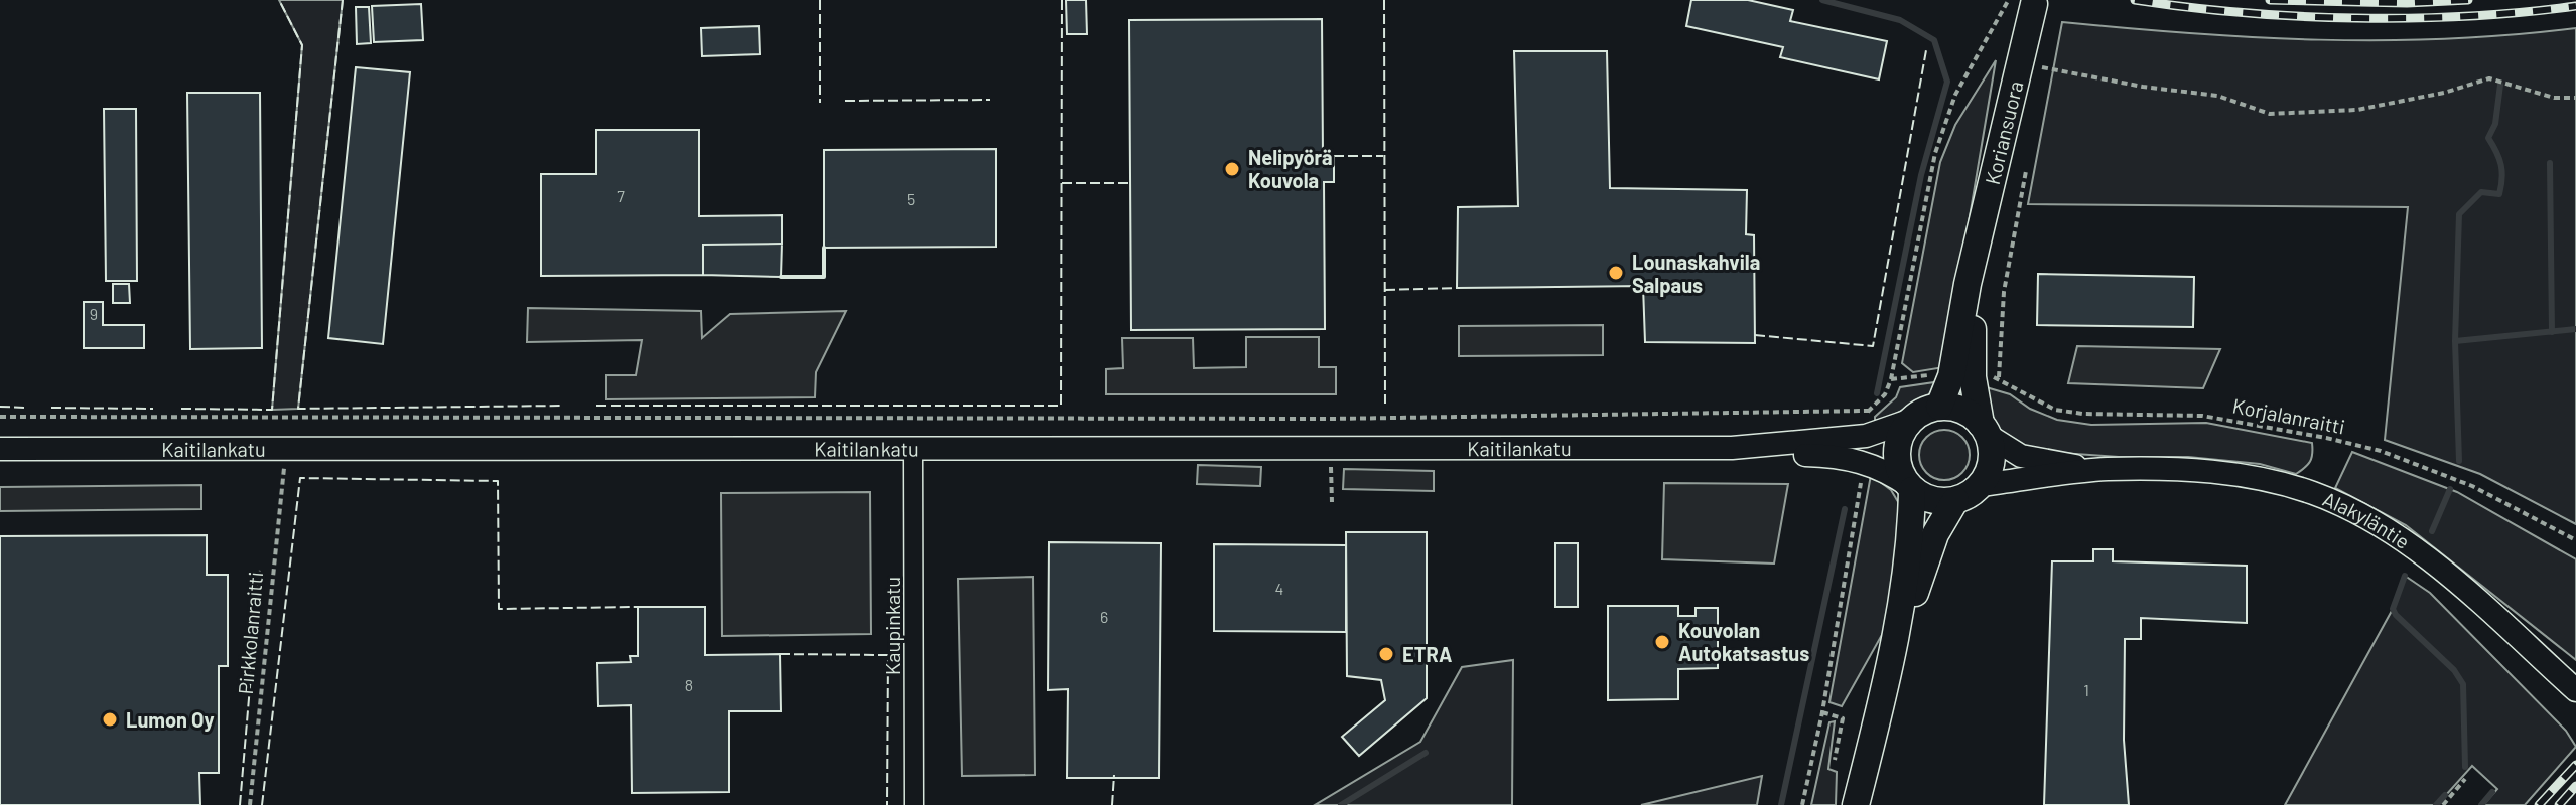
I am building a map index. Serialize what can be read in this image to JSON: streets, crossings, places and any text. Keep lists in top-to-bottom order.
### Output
{
  "streets": {
    "main road": ["Koriansuora"],
    "street": ["Kaitilankatu", "Alakyläntie", "Kaupinkatu"],
    "path": ["Korjalanraitti", "Pirkkolanraitti"]
  },
  "crossings": [
    ["Koriansuora", "Kaitilankatu"],
    ["Koriansuora", "Alakyläntie"],
    ["Kaitilankatu", "Alakyläntie"],
    ["Kaitilankatu", "Kaupinkatu"]
  ],
  "places": [
    "Nelipyörä Kouvola",
    "Lounaskahvila Salpaus",
    "Kouvolan Autokatsastus",
    "ETRA",
    "Lumon Oy"
  ],
  "house_numbers": [
    "7",
    "5",
    "9",
    "4",
    "6",
    "8",
    "1"
  ]
}
